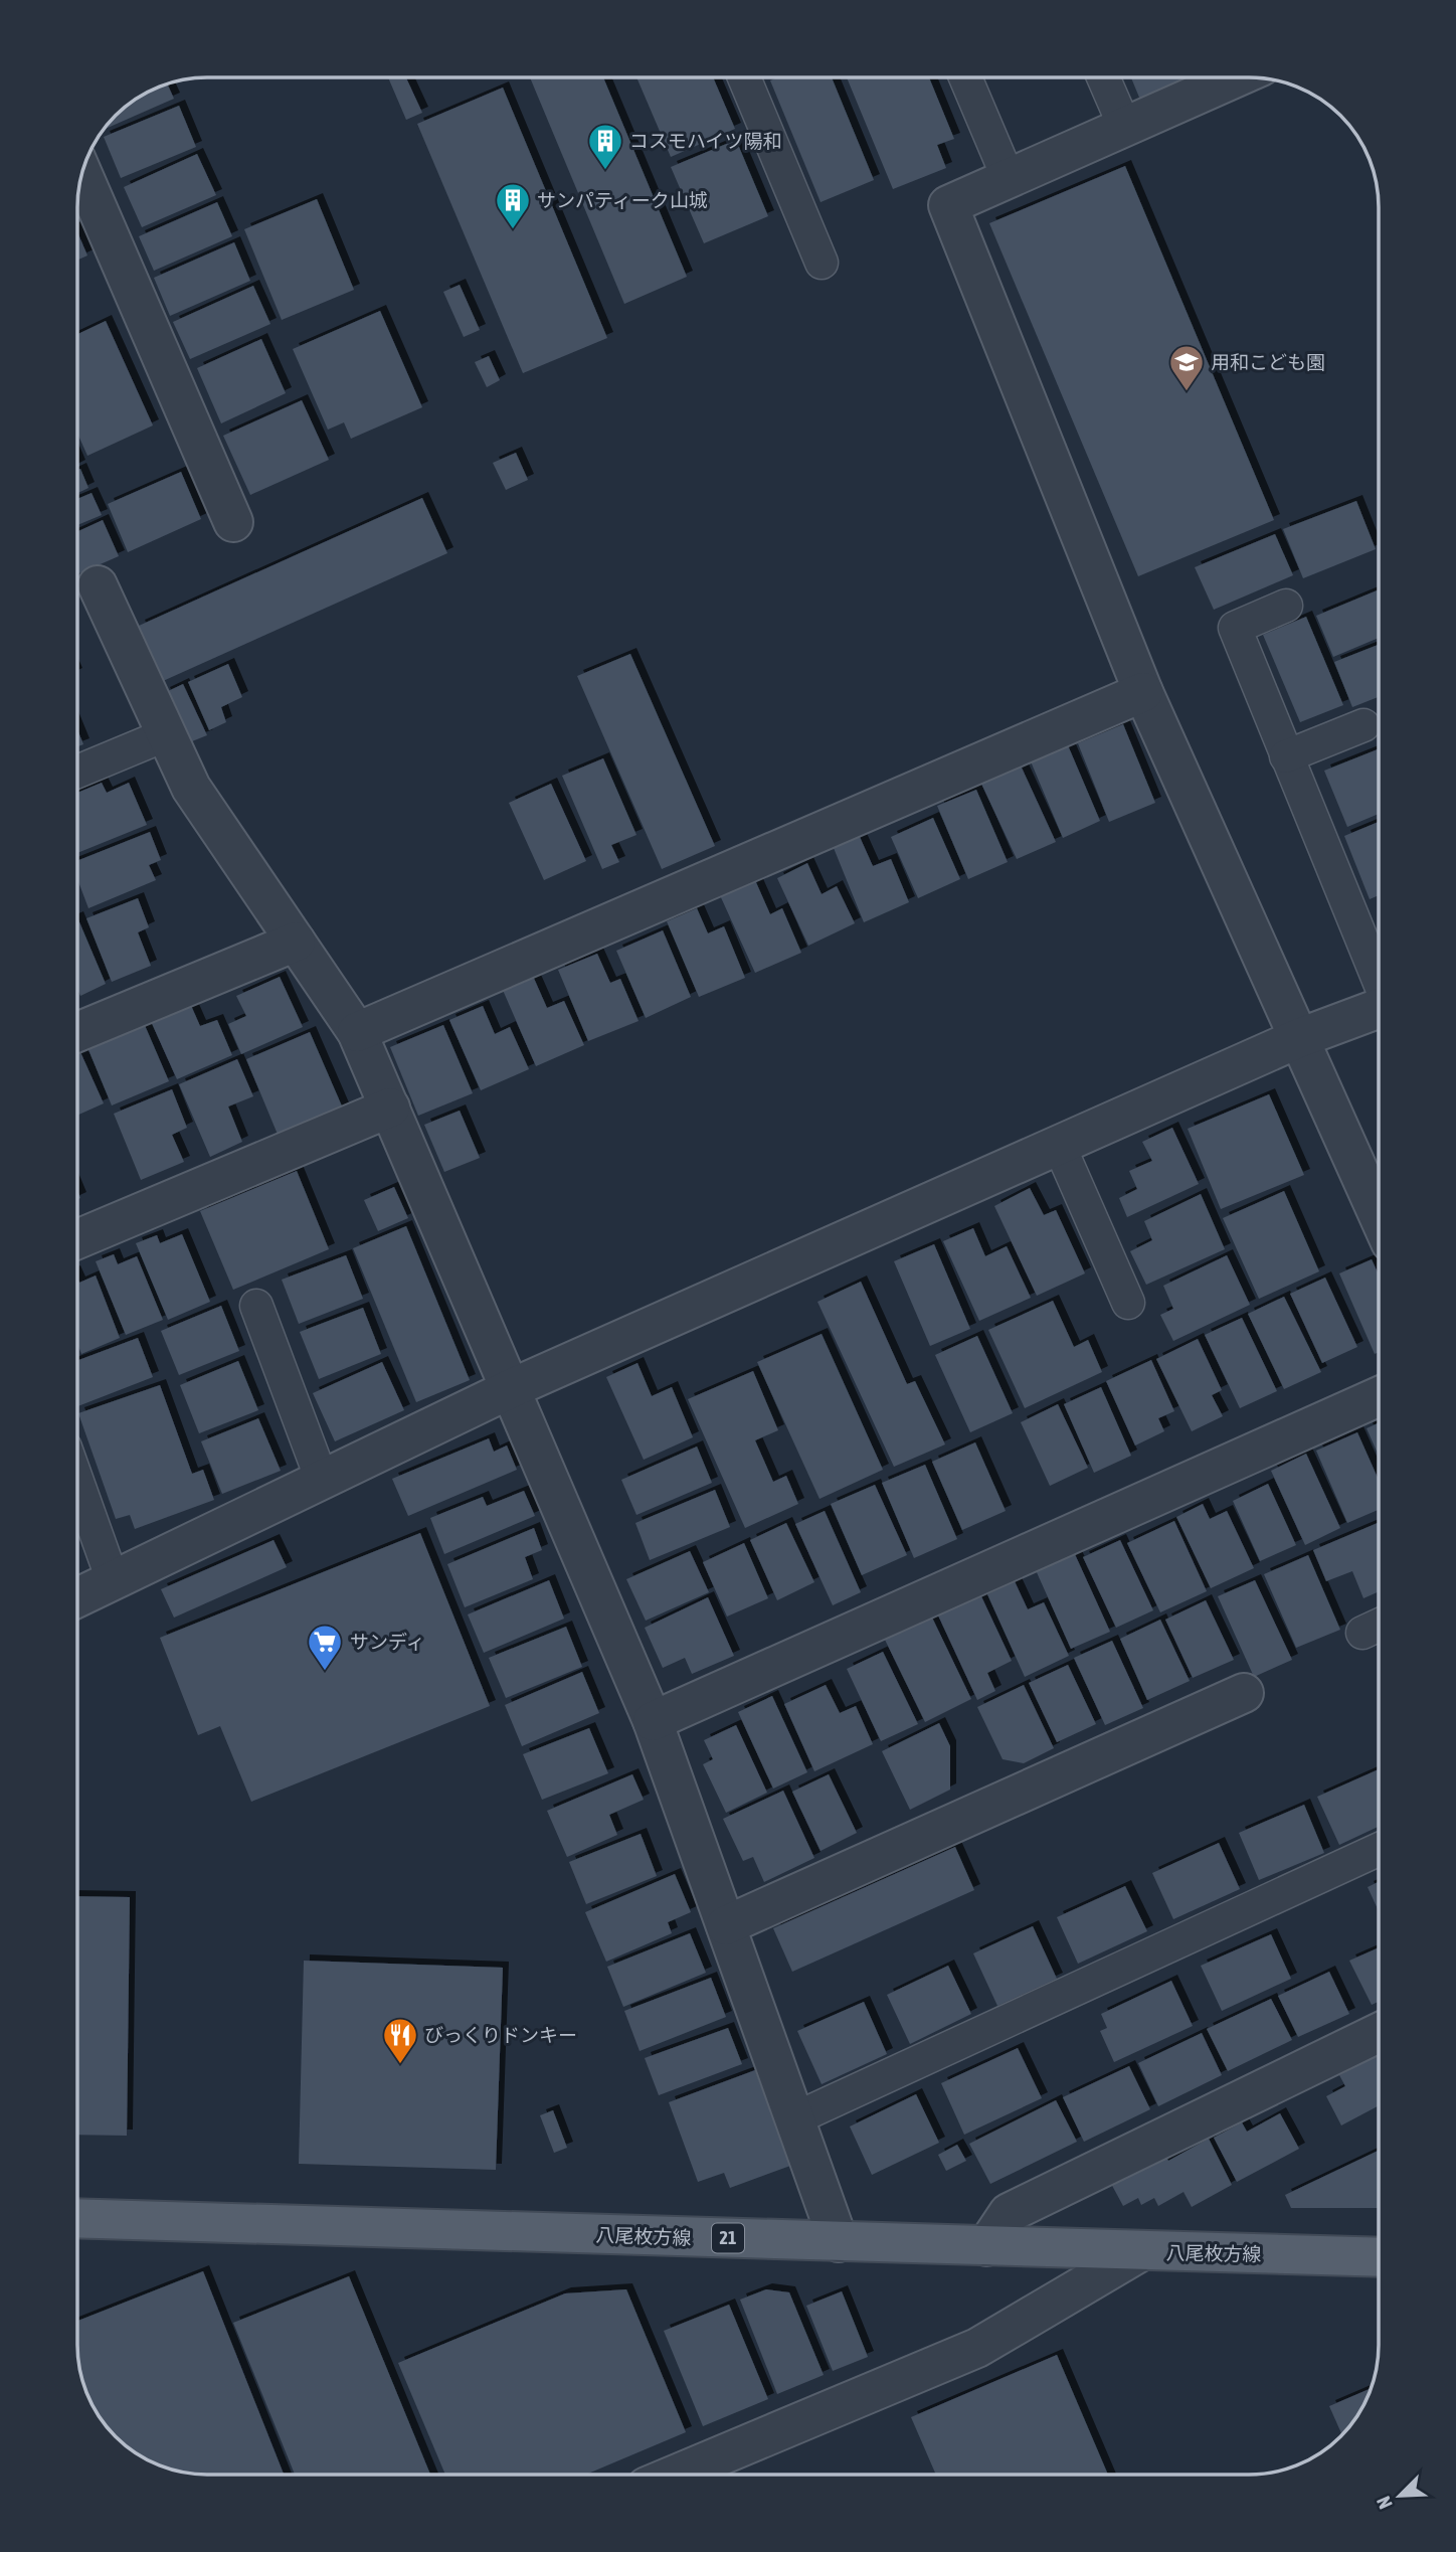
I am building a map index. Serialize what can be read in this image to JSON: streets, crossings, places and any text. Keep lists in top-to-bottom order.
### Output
{
  "streets": {
    "main road": ["八尾枚方線", "21"]
  },
  "places": {
    "building": ["コスモハイツ陽和", "サンパティーク山城"],
    "school or university": ["用和こども園"],
    "supermarket": ["サンディ"],
    "restaurant": ["びっくりドンキー"]
  },
  "north": "bottom left"
}
